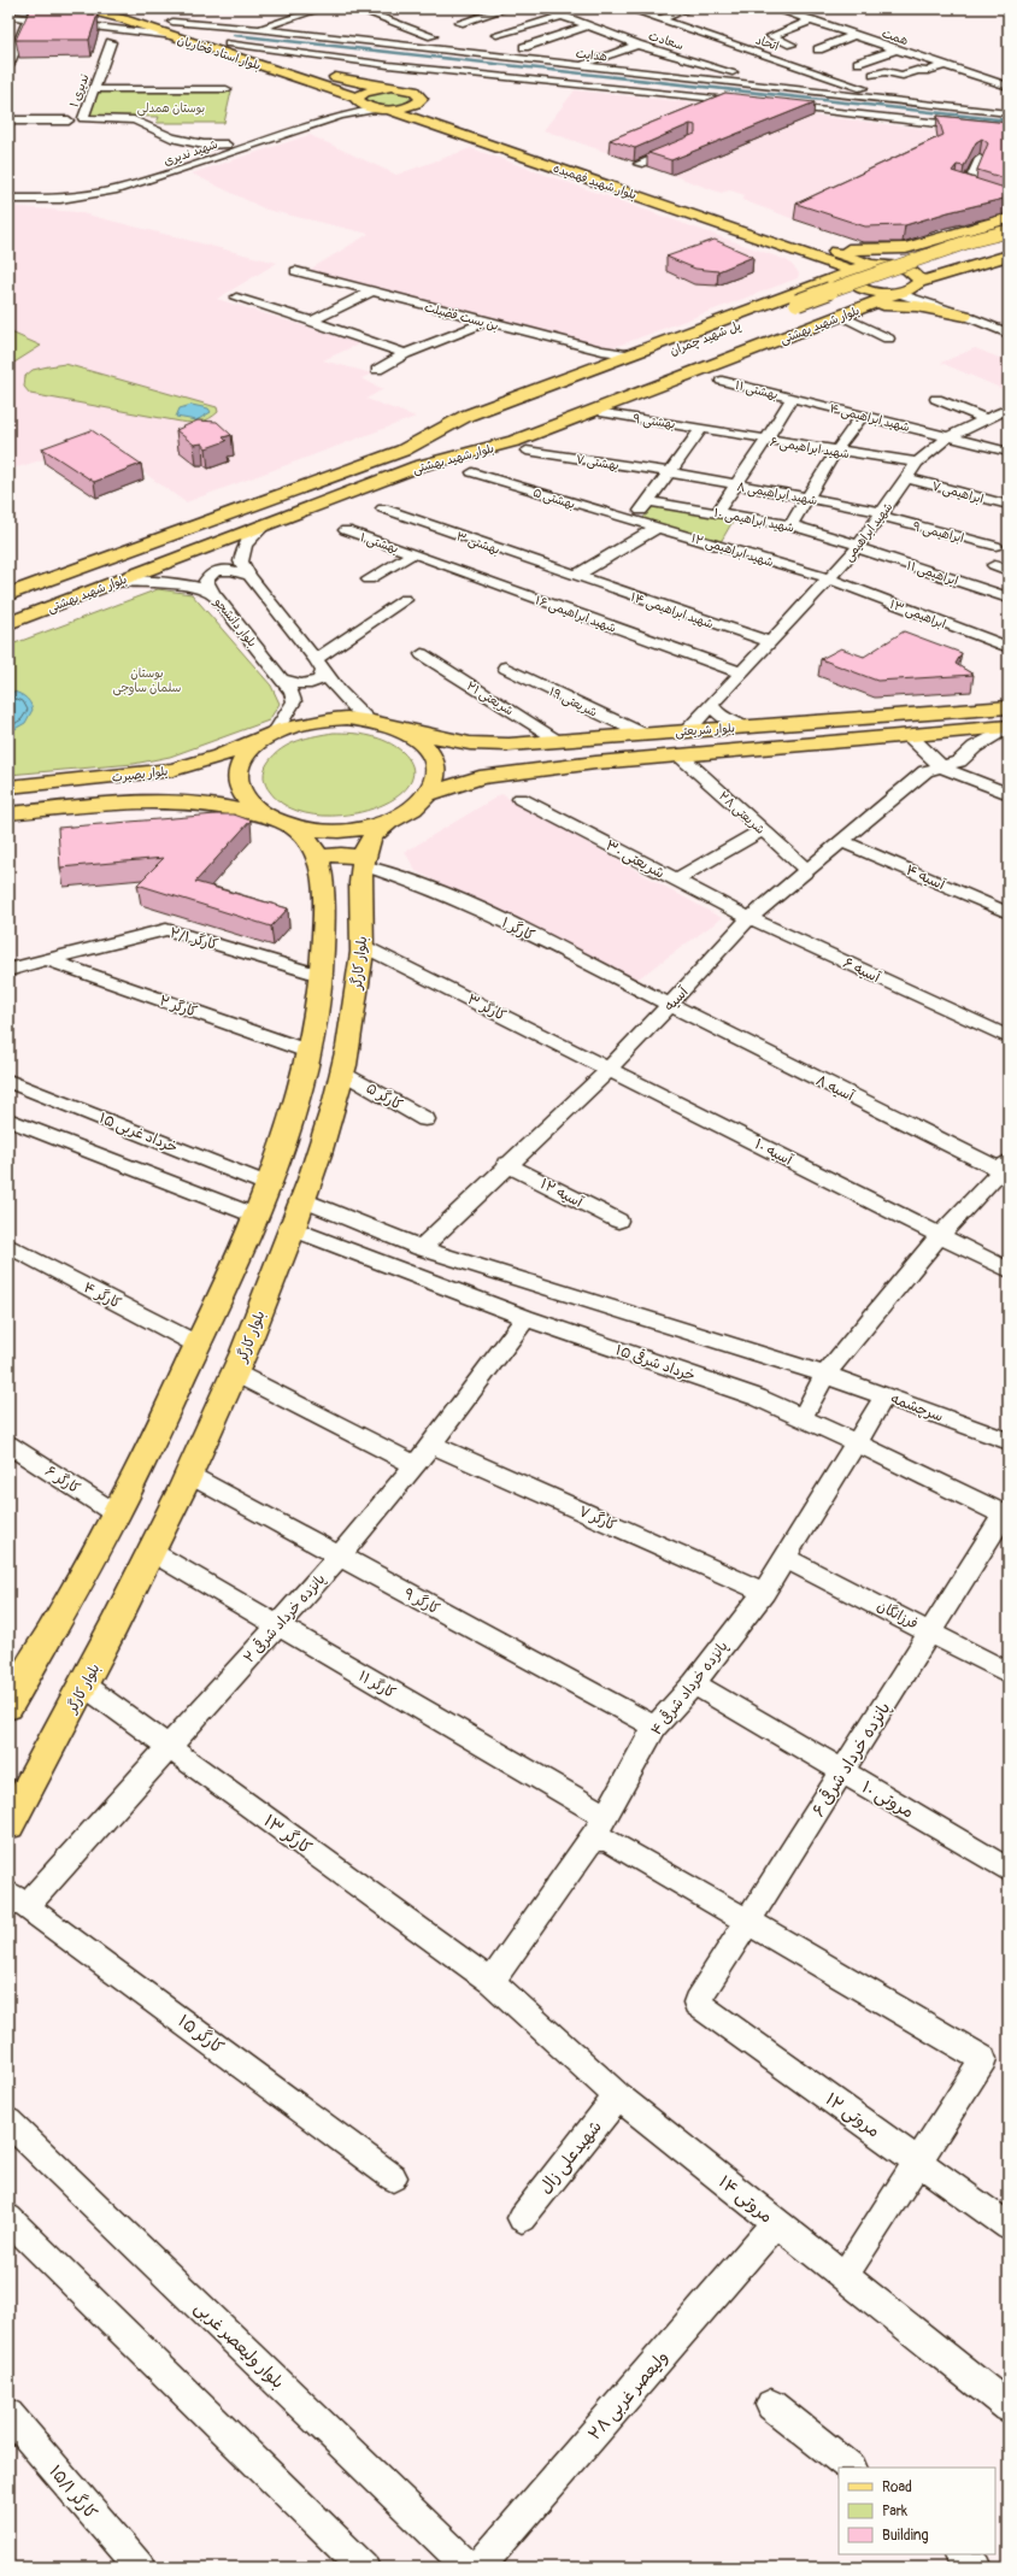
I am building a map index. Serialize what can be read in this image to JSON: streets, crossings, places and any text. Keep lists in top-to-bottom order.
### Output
{
  "streets": {
    "main road": [
      "بلوار استاد فخاریان",
      "بلوار شهید فهمیده",
      "بلوار شهید بهشتی",
      "پل شهید چمران",
      "بلوار شریعتی",
      "بلوار بصیرت",
      "بلوار کارگر"
    ],
    "street": [
      "همت",
      "سعادت",
      "اتحاد",
      "هدایت",
      "ندیری ۱",
      "شهید ندیری",
      "بن بست فضیلت",
      "بهشتی ۱۱",
      "شهید ابراهیمی ۴",
      "بهشتی ۹",
      "شهید ابراهیمی ۶",
      "بهشتی ۷",
      "ابراهیمی ۷",
      "شهید ابراهیمی ۸",
      "بهشتی ۵",
      "شهید ابراهیمی ۱۰",
      "شهید ابراهیمی",
      "ابراهیمی ۹",
      "بهشتی ۱",
      "بهشتی ۳",
      "شهید ابراهیمی ۱۲",
      "ابراهیمی ۱۱",
      "شهید ابراهیمی ۱۴",
      "شهید ابراهیمی ۱۶",
      "ابراهیمی ۱۳",
      "بلوار دانشجو",
      "شریعتی ۲۱",
      "شریعتی ۱۹",
      "شریعتی ۲۸",
      "شریعتی ۳۰",
      "آسیه ۴",
      "کارگر ۱",
      "کارگر ۲/۱",
      "آسیه ۶",
      "آسیه",
      "کارگر ۲",
      "کارگر ۳",
      "آسیه ۸",
      "کارگر ۵",
      "۱۵ خرداد غربی",
      "آسیه ۱۰",
      "آسیه ۱۲",
      "کارگر ۴",
      "۱۵ خرداد شرقی",
      "سرچشمه",
      "کارگر ۶",
      "کارگر ۷",
      "کارگر ۹",
      "فرزانگان",
      "پانزده خرداد شرقی ۲",
      "کارگر ۱۱",
      "پانزده خرداد شرقی ۴",
      "پانزده خرداد شرقی ۶",
      "مروتی ۱۰",
      "کارگر ۱۳",
      "کارگر ۱۵",
      "مروتی ۱۲",
      "شهیدعلی زال",
      "مروتی ۱۴",
      "بلوار ولیعصر غربی",
      "ولیعصر غربی ۲۸",
      "کارگر ۱۵/۱"
    ]
  },
  "crossings": [
    ["سعادت", "هدایت"],
    ["اتحاد", "هدایت"],
    ["بلوار استاد فخاریان", "هدایت"],
    ["بلوار استاد فخاریان", "شهید ندیری"],
    ["بلوار استاد فخاریان", "بلوار شهید فهمیده"],
    ["ندیری ۱", "شهید ندیری"],
    ["شهید ندیری", "بلوار شهید فهمیده"],
    ["بلوار شهید فهمیده", "بلوار شهید بهشتی"],
    ["بن بست فضیلت", "بلوار شهید بهشتی"],
    ["بلوار شهید بهشتی", "پل شهید چمران"],
    ["بلوار شهید بهشتی", "بلوار دانشجو"],
    ["بهشتی ۱۱", "شهید ابراهیمی ۴"],
    ["شهید ابراهیمی ۴", "شهید ابراهیمی"],
    ["بهشتی ۹", "شهید ابراهیمی ۶"],
    ["شهید ابراهیمی ۶", "شهید ابراهیمی"],
    ["بهشتی ۷", "شهید ابراهیمی ۸"],
    ["ابراهیمی ۷", "شهید ابراهیمی"],
    ["شهید ابراهیمی ۸", "شهید ابراهیمی"],
    ["شهید ابراهیمی ۸", "ابراهیمی ۹"],
    ["بهشتی ۵", "شهید ابراهیمی ۱۲"],
    ["شهید ابراهیمی ۱۰", "شهید ابراهیمی"],
    ["شهید ابراهیمی ۱۰", "ابراهیمی ۱۱"],
    ["شهید ابراهیمی", "ابراهیمی ۹"],
    ["شهید ابراهیمی", "شهید ابراهیمی ۱۲"],
    ["شهید ابراهیمی", "ابراهیمی ۱۱"],
    ["شهید ابراهیمی", "شهید ابراهیمی ۱۴"],
    ["شهید ابراهیمی", "شهید ابراهیمی ۱۶"],
    ["شهید ابراهیمی", "ابراهیمی ۱۳"],
    ["شهید ابراهیمی", "بلوار شریعتی"],
    ["بهشتی ۱", "شهید ابراهیمی ۱۶"],
    ["بهشتی ۳", "شهید ابراهیمی ۱۴"],
    ["شهید ابراهیمی ۱۲", "ابراهیمی ۱۳"],
    ["بلوار دانشجو", "بلوار شریعتی"],
    ["بلوار دانشجو", "بلوار بصیرت"],
    ["بلوار دانشجو", "بلوار کارگر"],
    ["شریعتی ۲۱", "بلوار شریعتی"],
    ["شریعتی ۱۹", "بلوار شریعتی"],
    ["بلوار شریعتی", "بلوار بصیرت"],
    ["بلوار شریعتی", "شریعتی ۲۸"],
    ["بلوار شریعتی", "بلوار کارگر"],
    ["بلوار شریعتی", "آسیه"],
    ["بلوار بصیرت", "بلوار کارگر"],
    ["شریعتی ۲۸", "آسیه"],
    ["شریعتی ۳۰", "آسیه ۶"],
    ["شریعتی ۳۰", "آسیه"],
    ["آسیه ۴", "آسیه"],
    ["کارگر ۱", "بلوار کارگر"],
    ["کارگر ۱", "آسیه"],
    ["کارگر ۱", "آسیه ۸"],
    ["کارگر ۲/۱", "کارگر ۲"],
    ["بلوار کارگر", "کارگر ۳"],
    ["بلوار کارگر", "کارگر ۵"],
    ["بلوار کارگر", "۱۵ خرداد شرقی"],
    ["بلوار کارگر", "کارگر ۹"],
    ["بلوار کارگر", "کارگر ۱۱"],
    ["بلوار کارگر", "کارگر ۱۳"],
    ["آسیه ۶", "آسیه"],
    ["آسیه", "کارگر ۳"],
    ["آسیه", "آسیه ۸"],
    ["آسیه", "آسیه ۱۰"],
    ["آسیه", "آسیه ۱۲"],
    ["کارگر ۳", "آسیه ۱۰"],
    ["۱۵ خرداد شرقی", "پانزده خرداد شرقی ۲"],
    ["۱۵ خرداد شرقی", "پانزده خرداد شرقی ۴"],
    ["۱۵ خرداد شرقی", "پانزده خرداد شرقی ۶"],
    ["سرچشمه", "پانزده خرداد شرقی ۴"],
    ["کارگر ۷", "پانزده خرداد شرقی ۲"],
    ["کارگر ۷", "پانزده خرداد شرقی ۴"],
    ["کارگر ۹", "پانزده خرداد شرقی ۲"],
    ["کارگر ۹", "پانزده خرداد شرقی ۴"],
    ["فرزانگان", "پانزده خرداد شرقی ۴"],
    ["فرزانگان", "پانزده خرداد شرقی ۶"],
    ["پانزده خرداد شرقی ۲", "کارگر ۱۱"],
    ["پانزده خرداد شرقی ۲", "کارگر ۱۳"],
    ["پانزده خرداد شرقی ۲", "کارگر ۱۵"],
    ["کارگر ۱۱", "پانزده خرداد شرقی ۴"],
    ["کارگر ۱۱", "پانزده خرداد شرقی ۶"],
    ["کارگر ۱۱", "مروتی ۱۲"],
    ["پانزده خرداد شرقی ۴", "مروتی ۱۰"],
    ["پانزده خرداد شرقی ۴", "کارگر ۱۳"],
    ["پانزده خرداد شرقی ۴", "مروتی ۱۴"],
    ["پانزده خرداد شرقی ۶", "مروتی ۱۰"],
    ["پانزده خرداد شرقی ۶", "مروتی ۱۲"],
    ["کارگر ۱۳", "مروتی ۱۴"],
    ["شهیدعلی زال", "مروتی ۱۴"],
    ["مروتی ۱۴", "ولیعصر غربی ۲۸"]
  ],
  "parks": ["بوستان همدلی", "بوستان سلمان ساوجی"],
  "legend": ["Road", "Park", "Building"]
}
